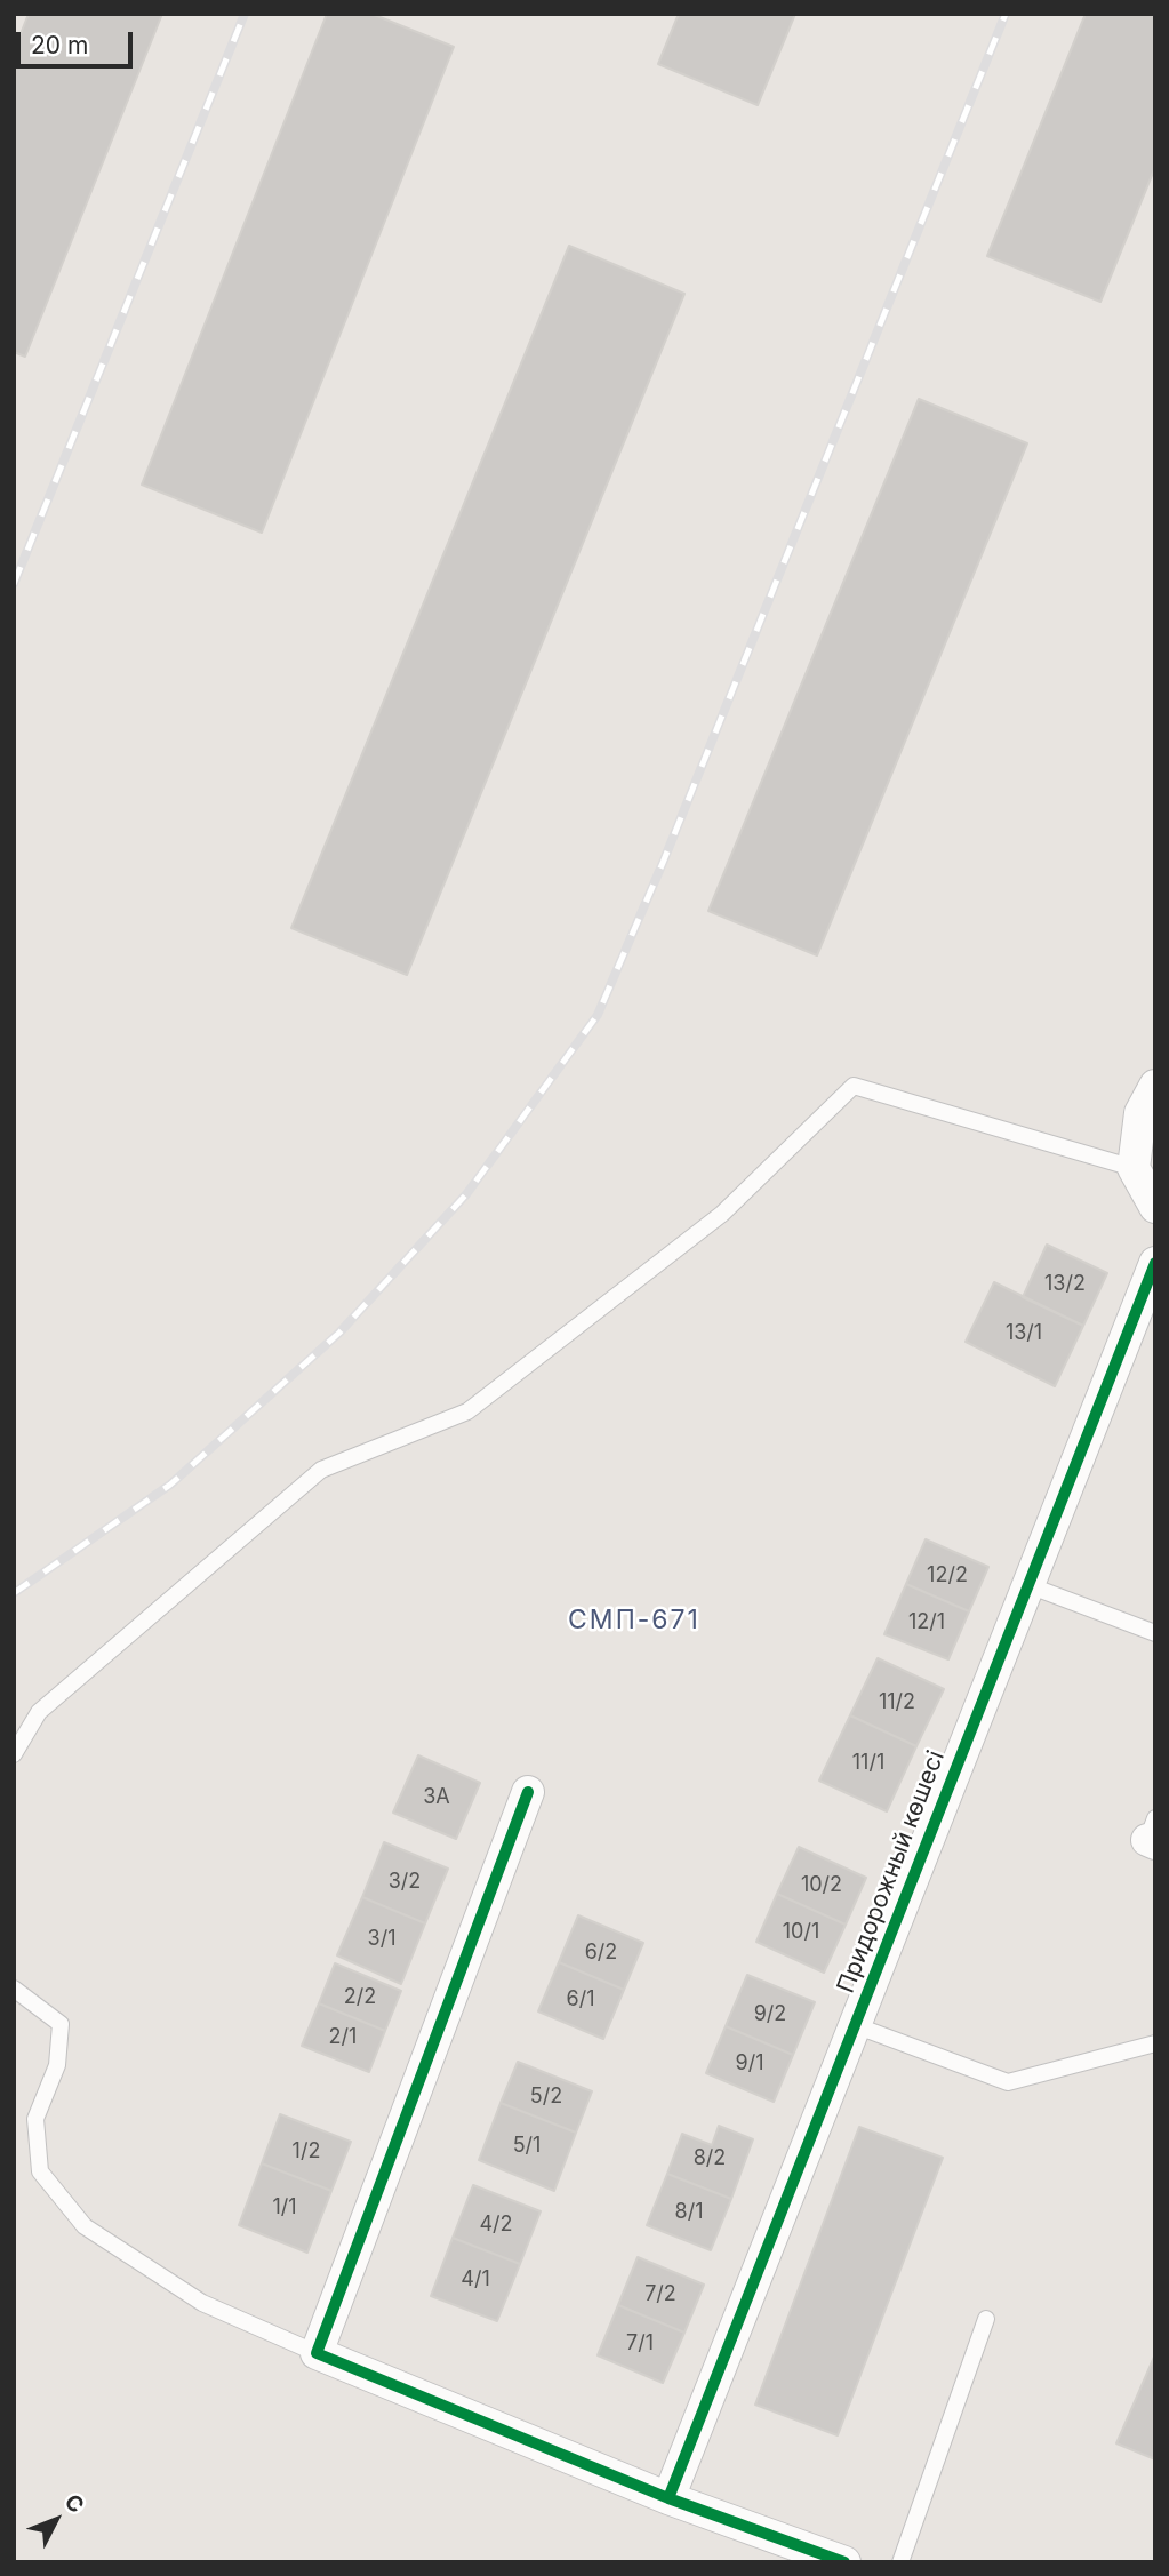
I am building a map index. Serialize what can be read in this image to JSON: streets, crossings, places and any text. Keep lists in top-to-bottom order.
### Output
{
  "streets": {
    "street": ["Придорожный көшесі"]
  },
  "districts": ["СМП-671"],
  "house_numbers": [
    "13/2",
    "13/1",
    "12/2",
    "12/1",
    "11/2",
    "11/1",
    "3А",
    "3/2",
    "10/2",
    "10/1",
    "3/1",
    "6/2",
    "2/2",
    "6/1",
    "9/2",
    "2/1",
    "9/1",
    "5/2",
    "5/1",
    "1/2",
    "8/2",
    "1/1",
    "8/1",
    "4/2",
    "4/1",
    "7/2",
    "7/1"
  ],
  "scale_bar": "20 m",
  "north": "top right"
}
